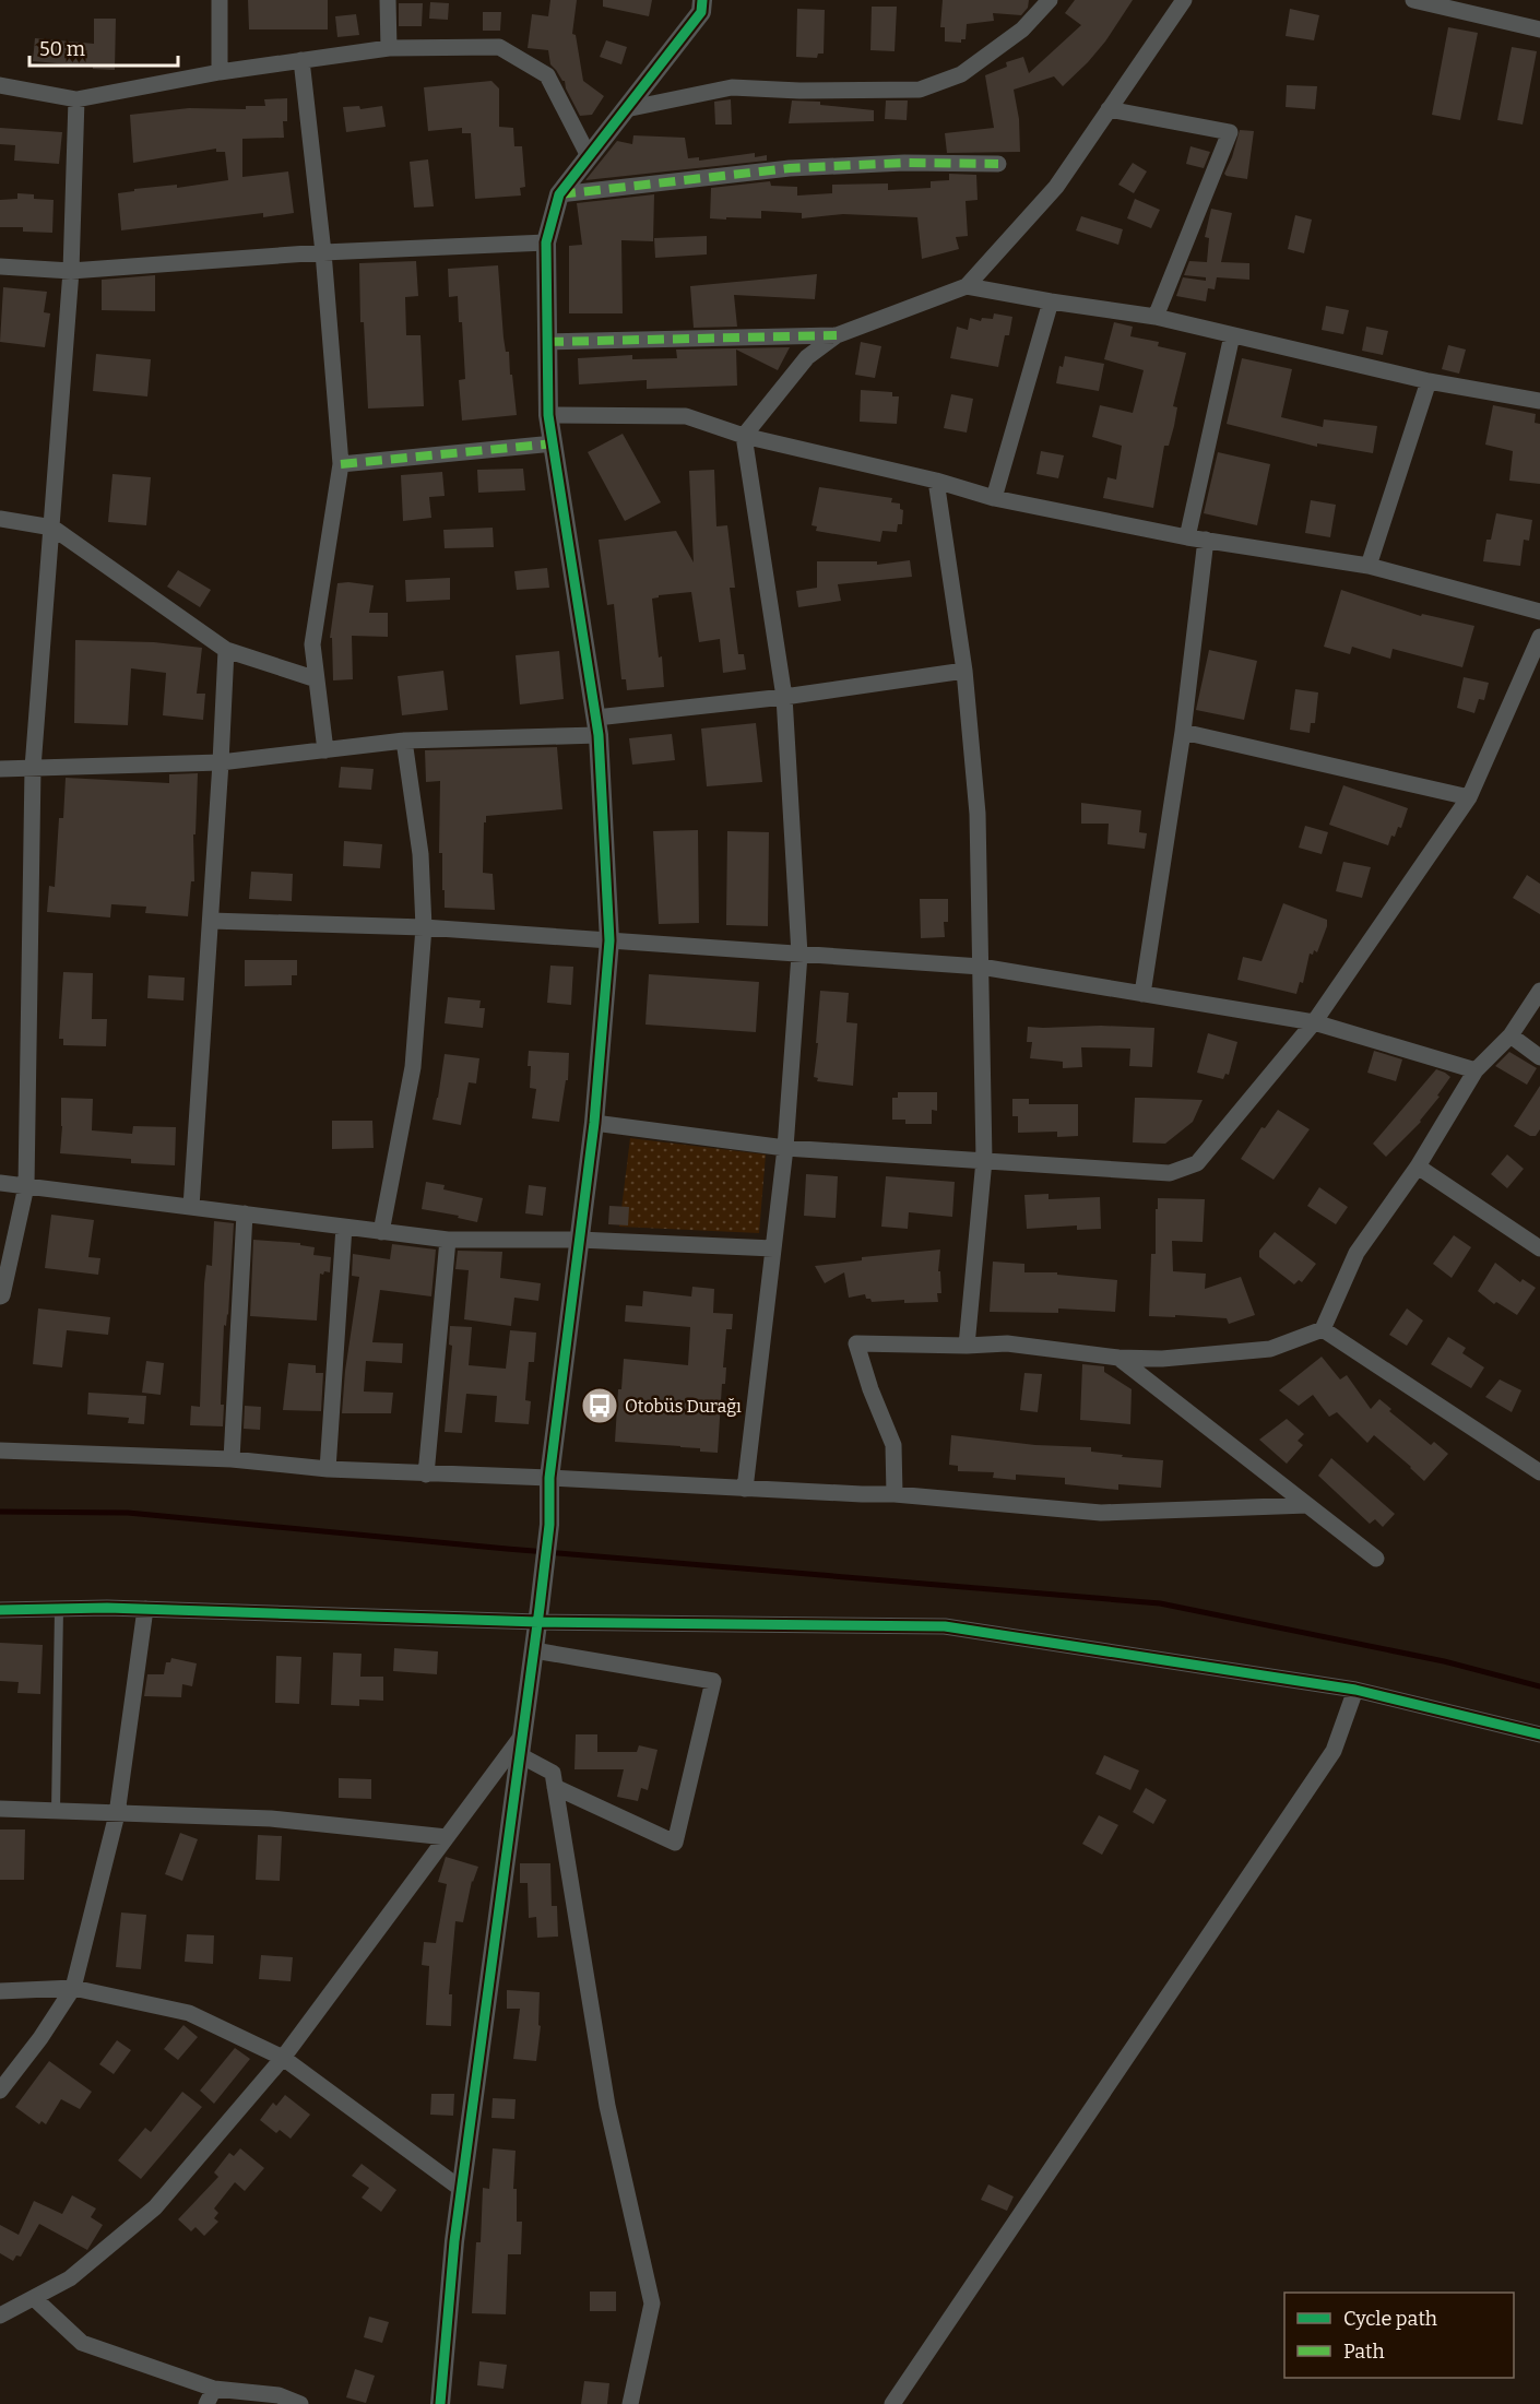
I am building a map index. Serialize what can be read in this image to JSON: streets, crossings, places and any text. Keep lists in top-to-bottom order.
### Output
{
  "places": {
    "bus stop": ["Otobüs Durağı"]
  },
  "legend": ["Cycle path", "Path"],
  "scale_bar": "50 m"
}
